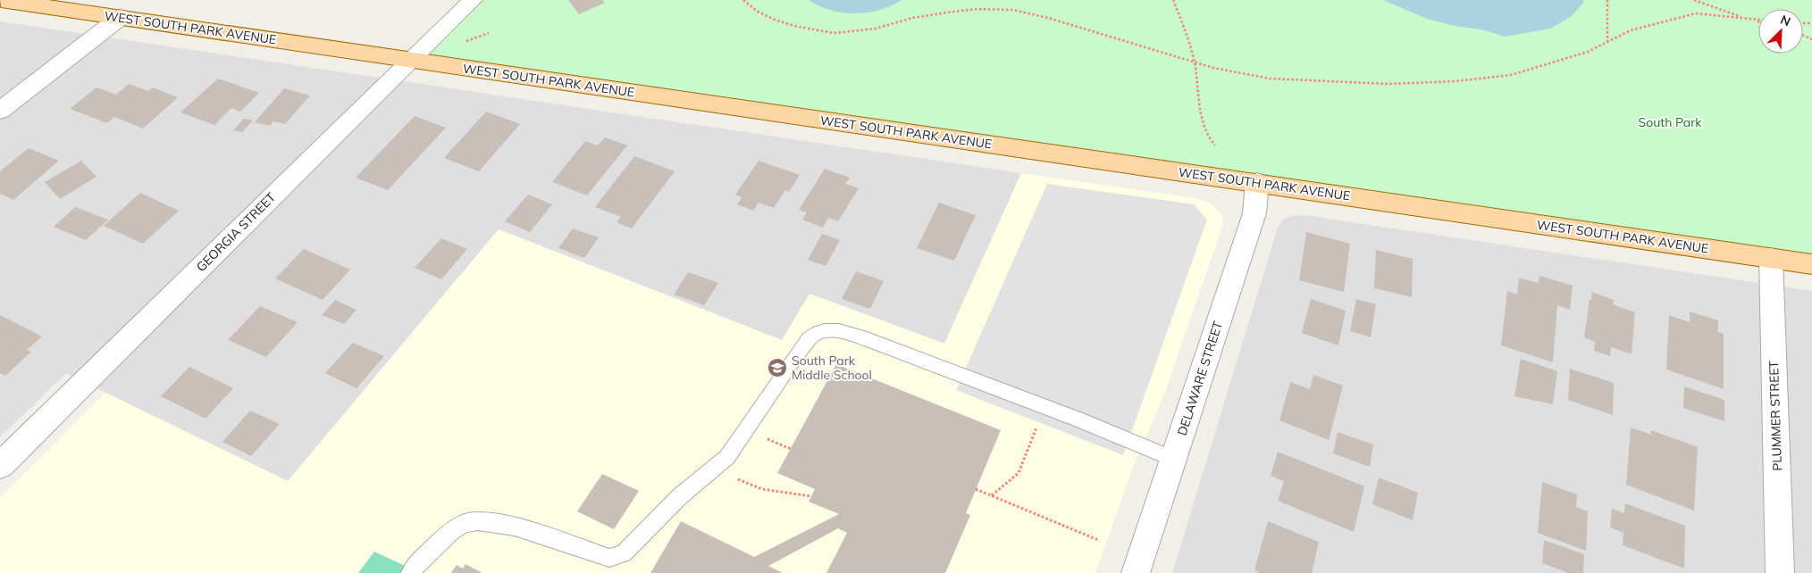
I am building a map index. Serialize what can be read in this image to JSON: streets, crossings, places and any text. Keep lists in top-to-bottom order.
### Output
{
  "streets": {
    "main road": ["WEST SOUTH PARK AVENUE"],
    "street": ["GEORGIA STREET", "DELAWARE STREET", "PLUMMER STREET"]
  },
  "crossings": [
    ["WEST SOUTH PARK AVENUE", "GEORGIA STREET"],
    ["WEST SOUTH PARK AVENUE", "DELAWARE STREET"],
    ["WEST SOUTH PARK AVENUE", "PLUMMER STREET"]
  ],
  "parks": ["South Park"],
  "places": {
    "school or university": ["South Park Middle School"]
  },
  "north": "top right"
}
